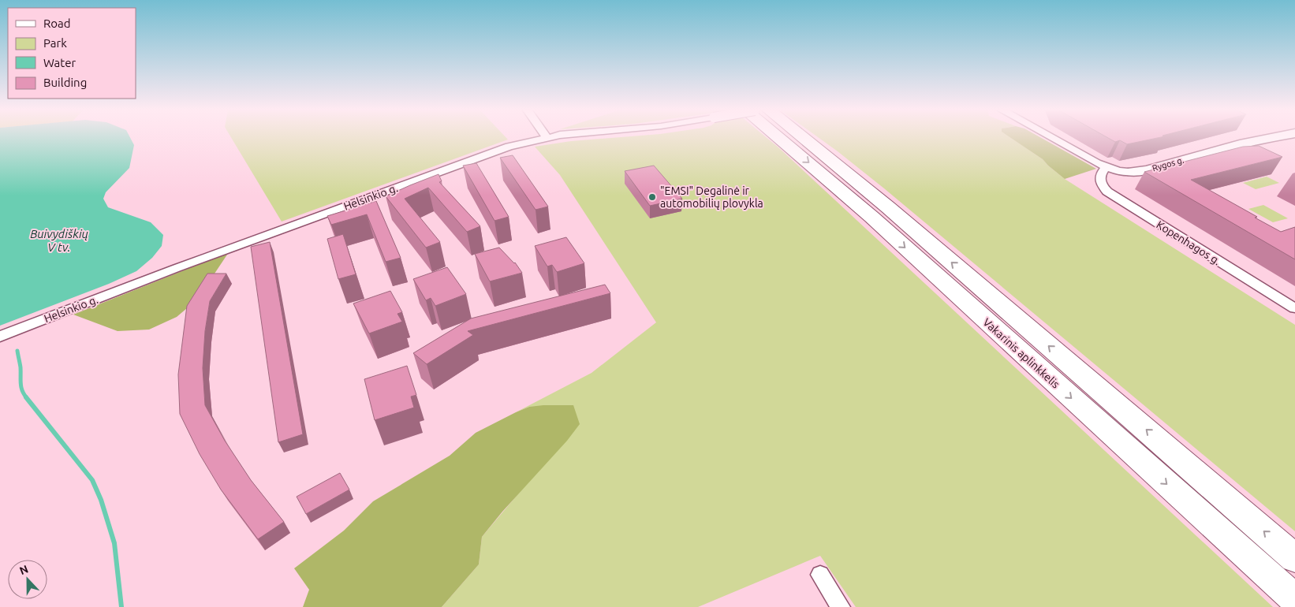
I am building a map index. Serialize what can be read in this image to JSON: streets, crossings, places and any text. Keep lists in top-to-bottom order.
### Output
{
  "streets": {
    "highway": ["Vakarinis aplinkkelis"],
    "street": ["Rygos g.", "Helsinkio g.", "Kopenhagos g."]
  },
  "water": ["Buivydiškių V tv."],
  "places": ["\"EMSI\" Degalinė ir automobilių plovykla"],
  "legend": [
    "Road",
    "Park",
    "Water",
    "Building"
  ],
  "north": "top"
}
